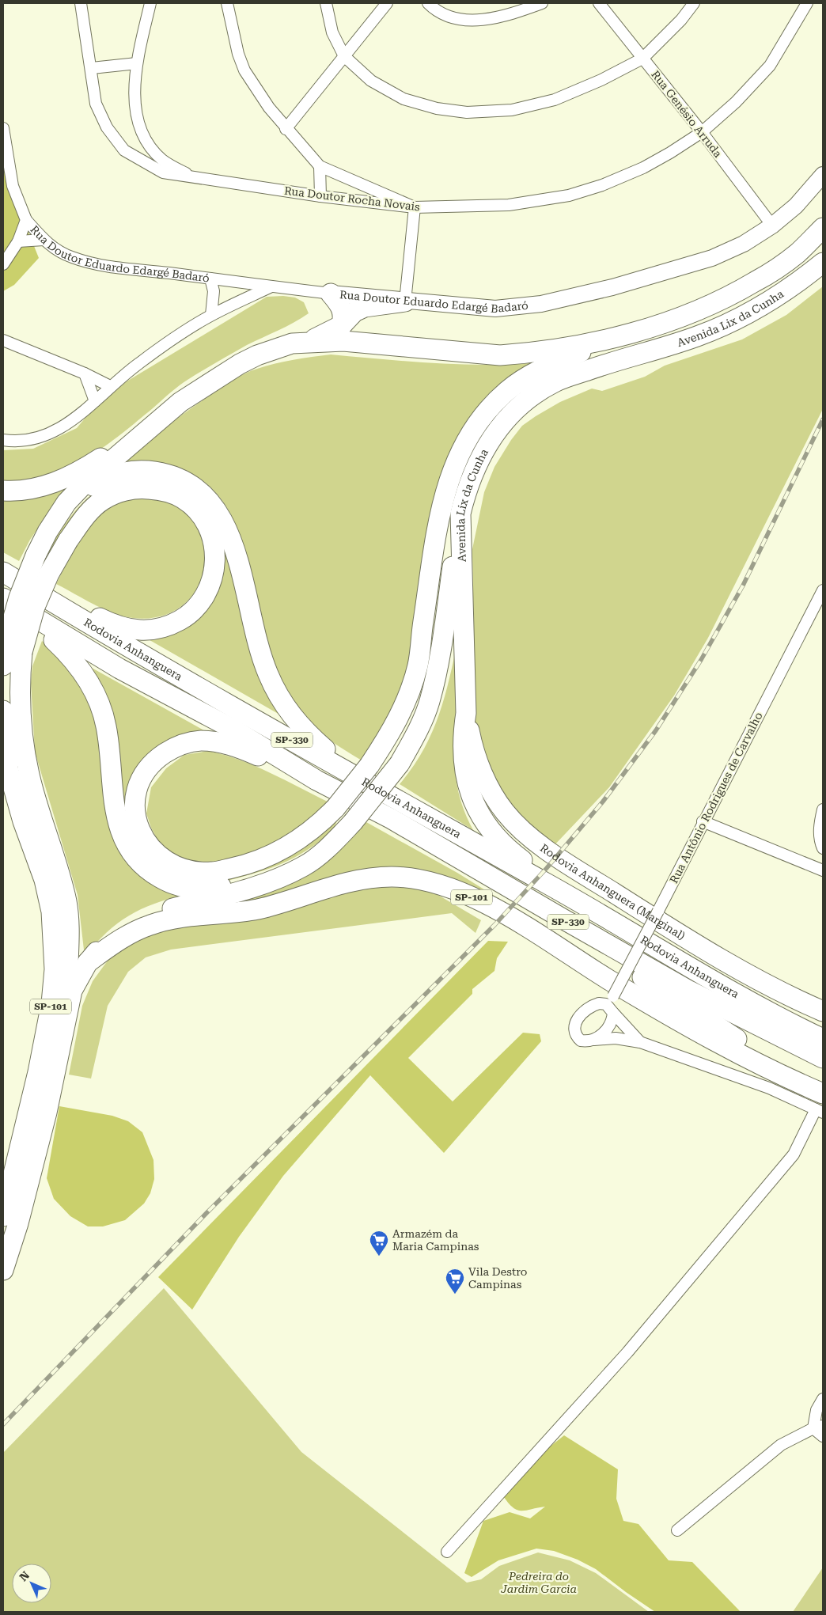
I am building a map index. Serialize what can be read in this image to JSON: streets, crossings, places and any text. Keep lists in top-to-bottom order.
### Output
{
  "streets": {
    "highway": [
      "Avenida Lix da Cunha",
      "Rodovia Anhanguera",
      "SP-330",
      "Rodovia Anhanguera (Marginal)",
      "SP-101"
    ],
    "street": [
      "Rua Genésio Arruda",
      "Rua Doutor Rocha Novais",
      "Rua Doutor Eduardo Edargé Badaró",
      "Rua Antônio Rodrigues de Carvalho"
    ]
  },
  "crossings": [
    ["Rua Genésio Arruda", "Rua Doutor Rocha Novais"],
    ["Rua Genésio Arruda", "Rua Doutor Eduardo Edargé Badaró"],
    ["Avenida Lix da Cunha", "Rodovia Anhanguera"],
    ["Avenida Lix da Cunha", "Rodovia Anhanguera (Marginal)"]
  ],
  "parks": ["Pedreira do Jardim Garcia"],
  "places": {
    "supermarket": ["Armazém da Maria Campinas", "Vila Destro Campinas"]
  },
  "north": "top left"
}
